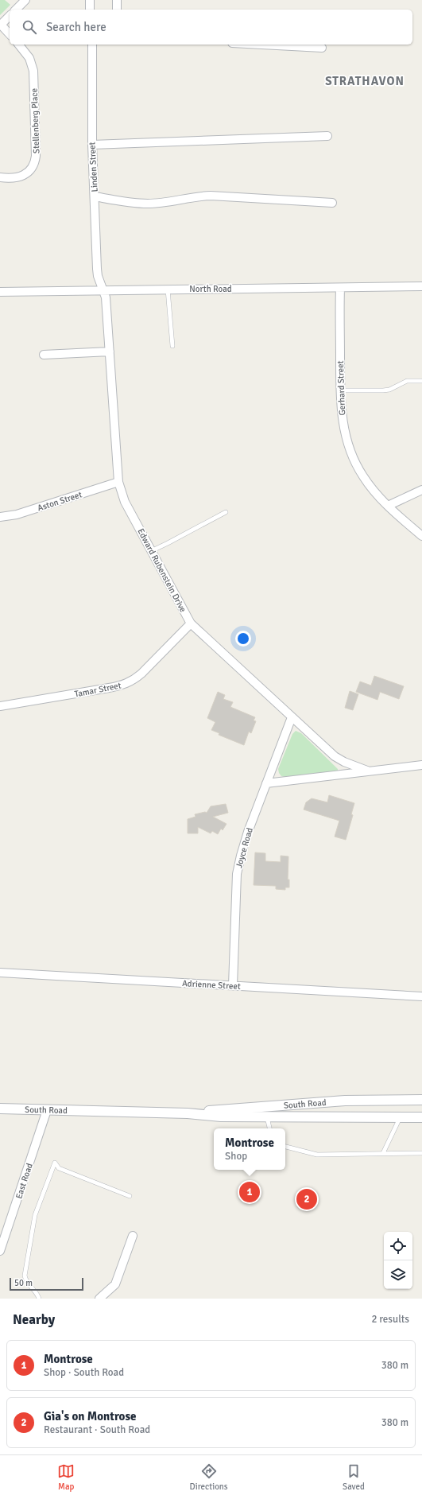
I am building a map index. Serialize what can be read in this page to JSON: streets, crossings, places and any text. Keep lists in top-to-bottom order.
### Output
{
  "streets": {
    "street": [
      "Stellenberg Place",
      "Linden Street",
      "North Road",
      "Gerhard Street",
      "Aston Street",
      "Edward Rubenstein Drive",
      "Tamar Street",
      "Joyce Road",
      "Adrienne Street",
      "South Road",
      "East Road"
    ]
  },
  "crossings": [
    ["Linden Street", "North Road"],
    ["Linden Street", "Edward Rubenstein Drive"],
    ["North Road", "Gerhard Street"],
    ["North Road", "Edward Rubenstein Drive"],
    ["Aston Street", "Edward Rubenstein Drive"],
    ["Edward Rubenstein Drive", "Tamar Street"],
    ["Edward Rubenstein Drive", "Joyce Road"],
    ["Joyce Road", "Adrienne Street"],
    ["South Road", "East Road"]
  ],
  "districts": ["STRATHAVON"],
  "scale_bar": "50 m",
  "page": {
    "search": "Search here",
    "popup": ["Montrose", "Shop"],
    "pins": ["1", "2"],
    "scale": "50 m",
    "heading": ["Nearby", "2 results"],
    "list": [
      {
        "mark": "1",
        "name": "Montrose",
        "note": "Shop · South Road",
        "value": "380 m"
      },
      {
        "mark": "2",
        "name": "Gia's on Montrose",
        "note": "Restaurant · South Road",
        "value": "380 m"
      }
    ],
    "nav": ["Map", "Directions", "Saved"]
  }
}
